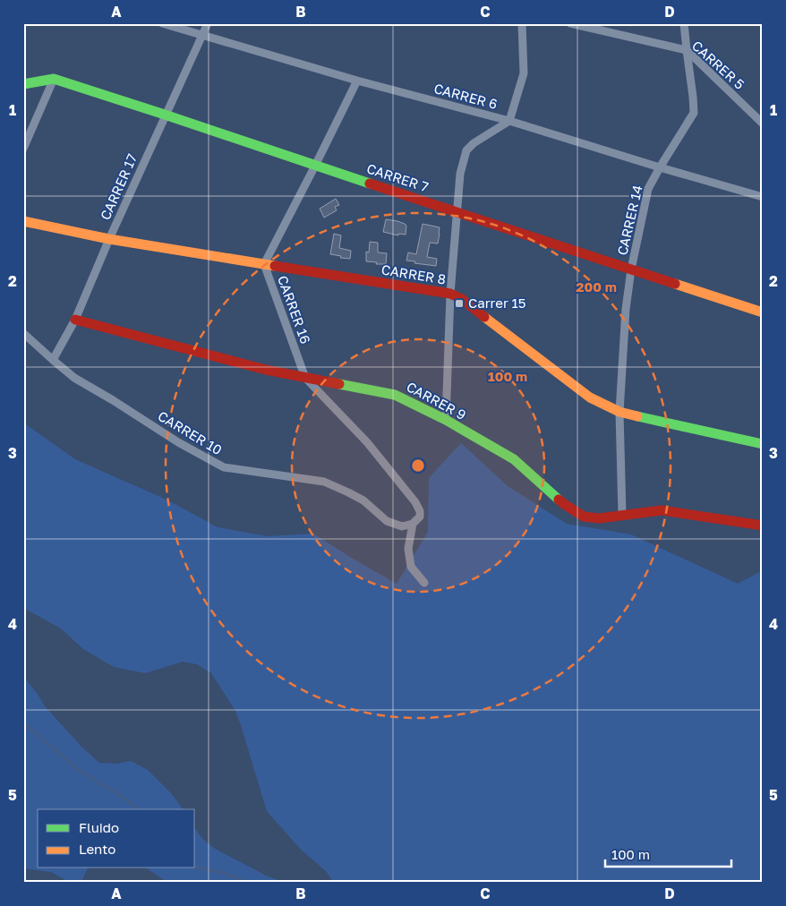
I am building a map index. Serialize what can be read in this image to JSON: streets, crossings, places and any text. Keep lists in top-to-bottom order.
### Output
{
  "streets": {
    "street": [
      "CARRER 5",
      "CARRER 6",
      "CARRER 7",
      "CARRER 17",
      "CARRER 14",
      "CARRER 8",
      "CARRER 16",
      "CARRER 9",
      "CARRER 10"
    ]
  },
  "crossings": [
    ["CARRER 5", "CARRER 14"],
    ["CARRER 6", "CARRER 17"],
    ["CARRER 6", "CARRER 14"],
    ["CARRER 6", "CARRER 16"],
    ["CARRER 7", "CARRER 17"],
    ["CARRER 7", "CARRER 14"],
    ["CARRER 7", "CARRER 16"],
    ["CARRER 17", "CARRER 8"],
    ["CARRER 17", "CARRER 9"],
    ["CARRER 17", "CARRER 10"],
    ["CARRER 14", "CARRER 8"],
    ["CARRER 14", "CARRER 9"],
    ["CARRER 8", "CARRER 16"],
    ["CARRER 16", "CARRER 9"],
    ["CARRER 16", "CARRER 10"]
  ],
  "places": {
    "transit": ["Carrer 15"]
  },
  "legend": ["Fluido", "Lento"],
  "scale_bar": "100 m",
  "grid": {
    "columns": [
      "A",
      "B",
      "C",
      "D"
    ],
    "rows": [
      "1",
      "2",
      "3",
      "4",
      "5"
    ]
  },
  "rings": ["200 m", "100 m"]
}
